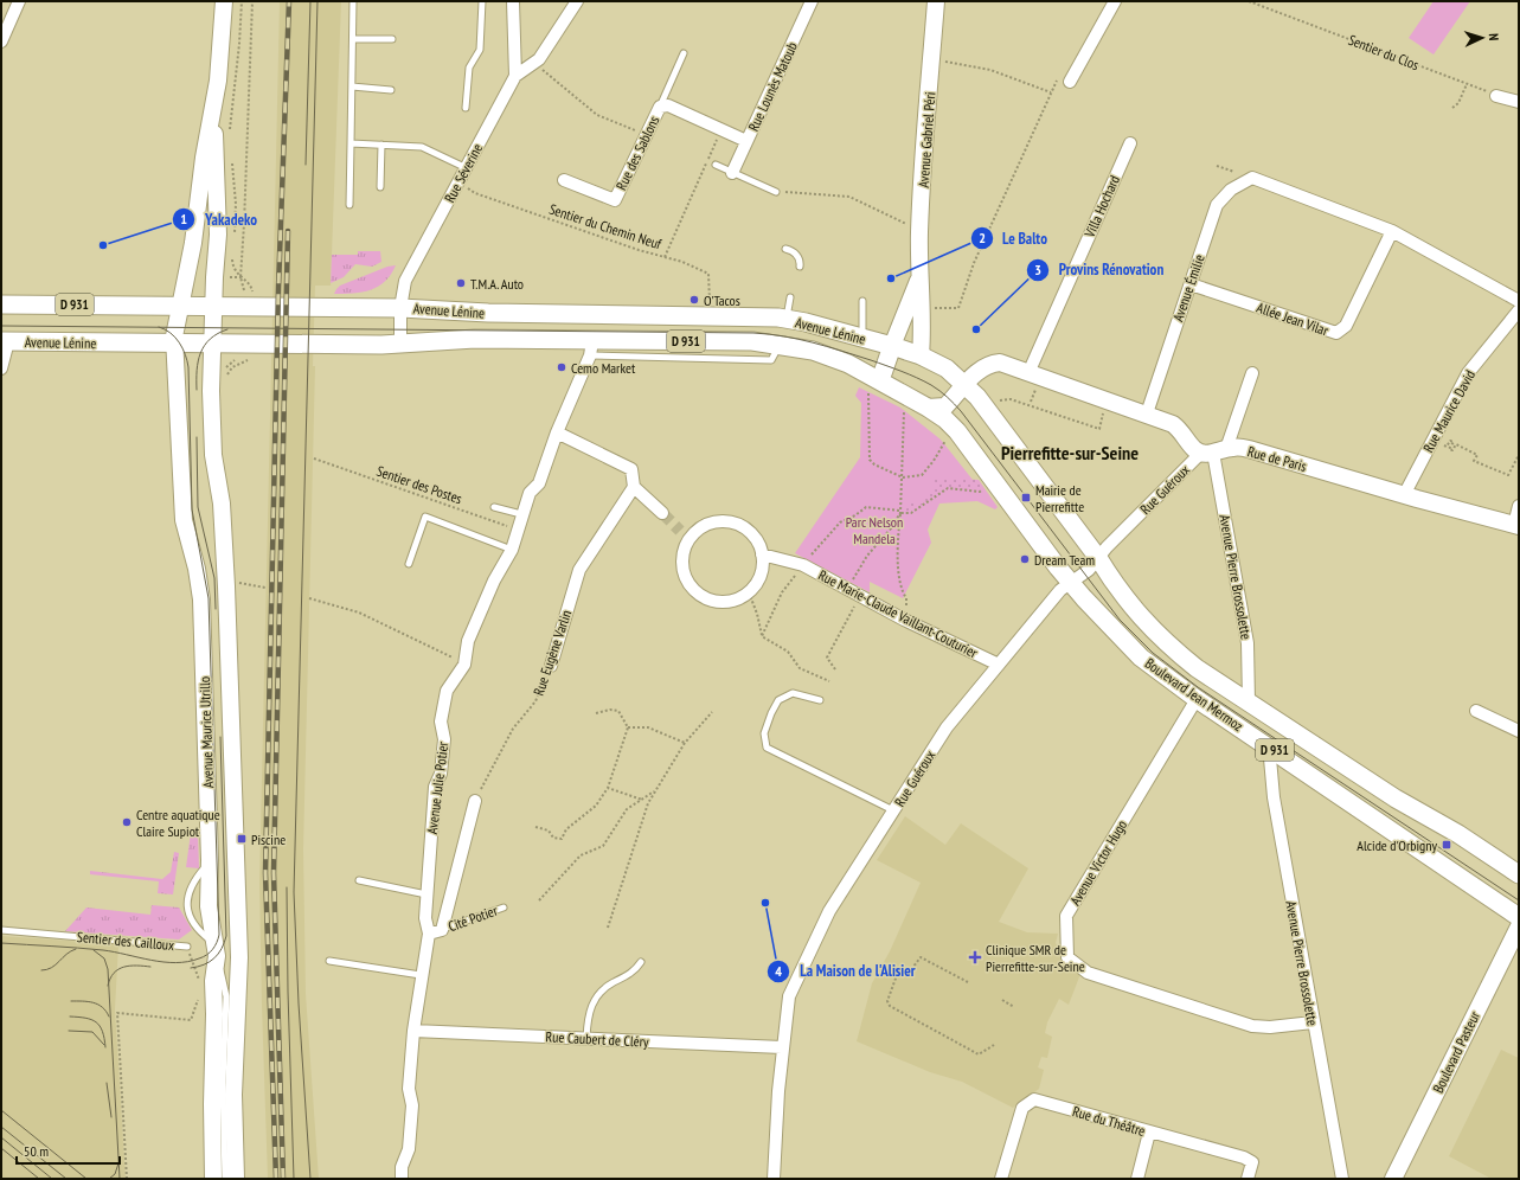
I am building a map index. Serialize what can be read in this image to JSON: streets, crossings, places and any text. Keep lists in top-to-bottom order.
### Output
{
  "streets": {
    "main road": ["D 931", "Avenue Lénine", "Boulevard Jean Mermoz"],
    "street": [
      "Rue Lounès Matoub",
      "Avenue Gabriel Péri",
      "Rue des Sablons",
      "Rue Séverine",
      "Villa Hochard",
      "Avenue Émilie",
      "Allée Jean Vilar",
      "Rue Maurice David",
      "Rue de Paris",
      "Rue Guéroux",
      "Avenue Pierre Brossolette",
      "Rue Marie-Claude Vaillant-Couturier",
      "Rue Eugène Varlin",
      "Avenue Maurice Utrillo",
      "Avenue Julie Potier",
      "Avenue Victor Hugo",
      "Rue Caubert de Cléry",
      "Boulevard Pasteur",
      "Rue du Théâtre"
    ],
    "lane": ["Cité Potier", "Sentier des Cailloux"],
    "path": ["Sentier du Clos", "Sentier du Chemin Neuf", "Sentier des Postes"]
  },
  "crossings": [
    ["Rue Lounès Matoub", "Rue des Sablons"],
    ["Avenue Gabriel Péri", "Avenue Lénine"],
    ["Avenue Gabriel Péri", "Boulevard Jean Mermoz"],
    ["Rue Séverine", "Sentier du Chemin Neuf"],
    ["Rue Séverine", "Avenue Lénine"],
    ["Sentier du Chemin Neuf", "Avenue Lénine"],
    ["Avenue Émilie", "Allée Jean Vilar"],
    ["Avenue Lénine", "Boulevard Jean Mermoz"],
    ["Avenue Lénine", "Avenue Maurice Utrillo"],
    ["Avenue Lénine", "Avenue Julie Potier"],
    ["Rue Maurice David", "Rue de Paris"],
    ["Rue de Paris", "Rue Guéroux"],
    ["Rue de Paris", "Avenue Pierre Brossolette"],
    ["Sentier des Postes", "Avenue Julie Potier"],
    ["Rue Guéroux", "Avenue Pierre Brossolette"],
    ["Rue Guéroux", "Rue Marie-Claude Vaillant-Couturier"],
    ["Rue Guéroux", "Boulevard Jean Mermoz"],
    ["Rue Guéroux", "Rue Caubert de Cléry"],
    ["Avenue Pierre Brossolette", "Boulevard Jean Mermoz"],
    ["Avenue Pierre Brossolette", "Avenue Victor Hugo"],
    ["Boulevard Jean Mermoz", "Avenue Victor Hugo"],
    ["Avenue Julie Potier", "Rue Caubert de Cléry"]
  ],
  "districts": ["Pierrefitte-sur-Seine"],
  "parks": ["Parc Nelson Mandela"],
  "places": {
    "other": [
      "Yakadeko",
      "Le Balto",
      "T.M.A. Auto",
      "O'Tacos",
      "Provins Rénovation",
      "Cemo Market",
      "Dream Team",
      "Centre aquatique Claire Supiot",
      "La Maison de l'Alisier"
    ],
    "transit": ["Mairie de Pierrefitte", "Piscine", "Alcide d'Orbigny"],
    "health": ["Clinique SMR de Pierrefitte-sur-Seine"]
  },
  "scale_bar": "50 m",
  "north": "right"
}
